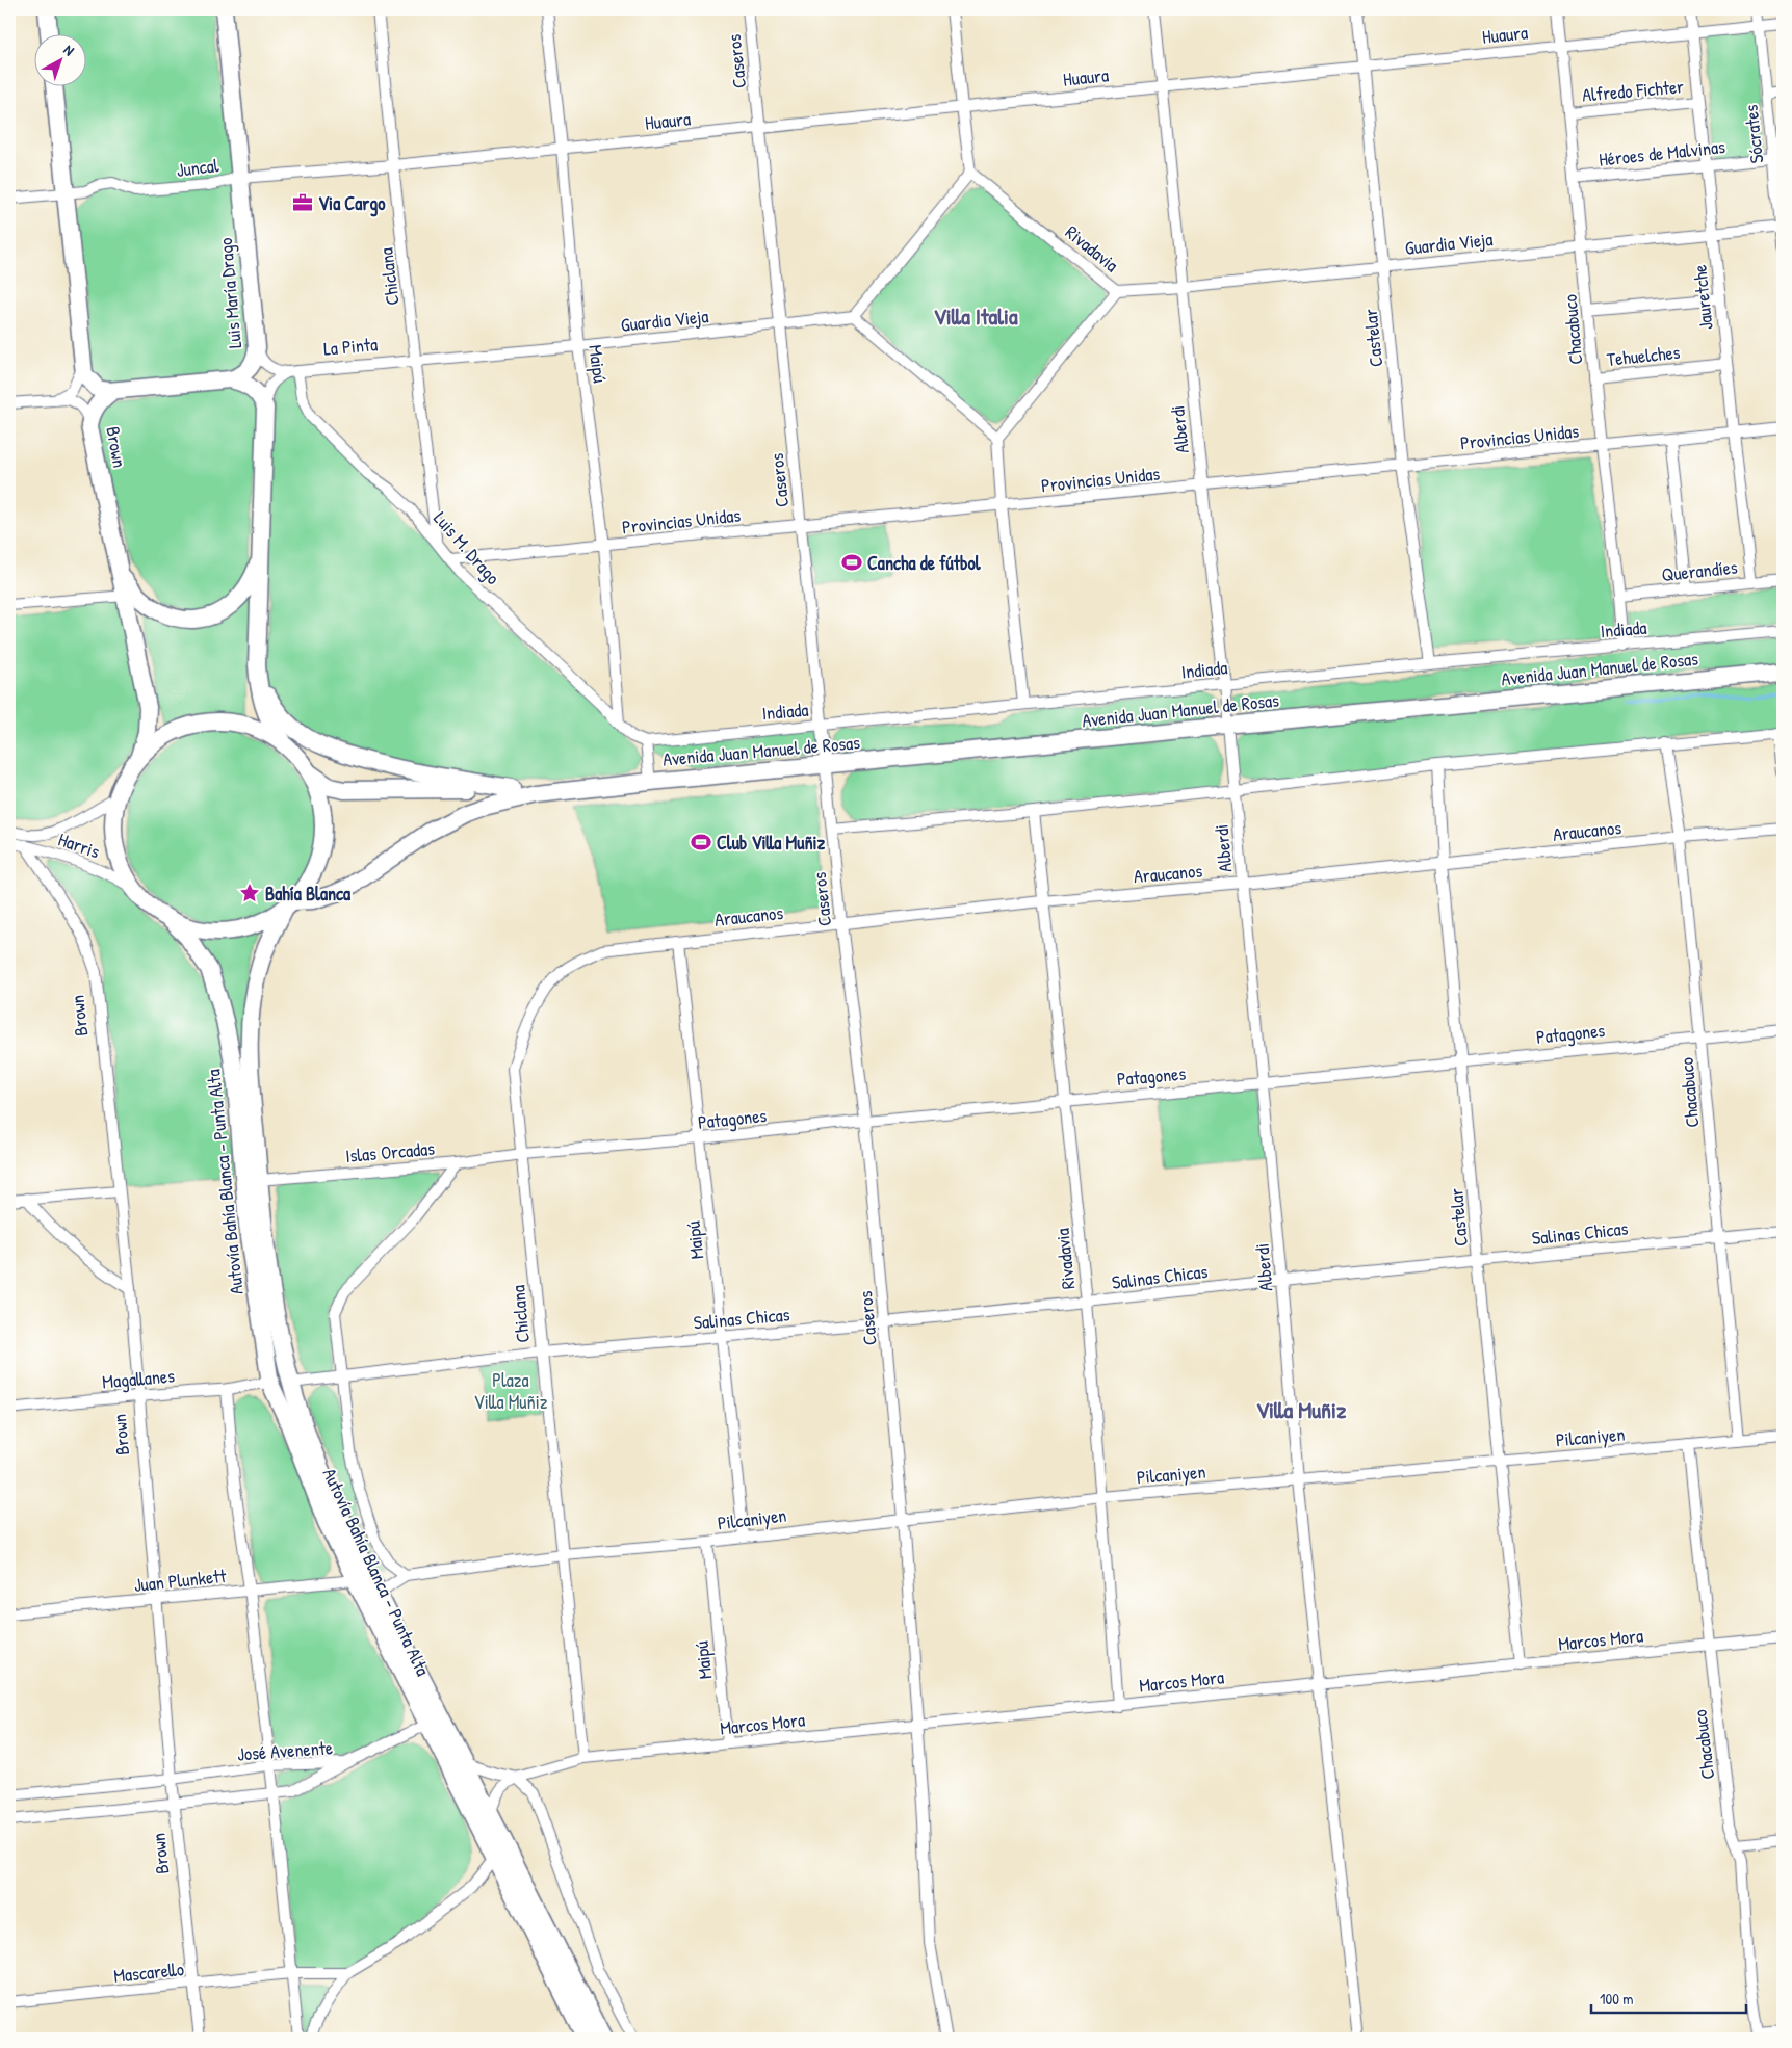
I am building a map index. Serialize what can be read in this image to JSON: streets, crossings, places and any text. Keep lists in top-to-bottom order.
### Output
{
  "streets": {
    "main road": [
      "Luis María Drago",
      "Brown",
      "Avenida Juan Manuel de Rosas",
      "Autovía Bahía Blanca - Punta Alta"
    ],
    "street": [
      "Huaura",
      "Caseros",
      "Alfredo Fichter",
      "Sócrates",
      "Héroes de Malvinas",
      "Juncal",
      "Guardia Vieja",
      "Rivadavia",
      "Chiclana",
      "Jauretche",
      "Chacabuco",
      "Castelar",
      "La Pinta",
      "Tehuelches",
      "Maipú",
      "Alberdi",
      "Provincias Unidas",
      "Luis M. Drago",
      "Querandíes",
      "Indiada",
      "Araucanos",
      "Harris",
      "Patagones",
      "Islas Orcadas",
      "Salinas Chicas",
      "Magallanes",
      "Pilcaniyen",
      "Juan Plunkett",
      "Marcos Mora",
      "José Avenente",
      "Mascarello"
    ]
  },
  "crossings": [
    ["Huaura", "Caseros"],
    ["Huaura", "Sócrates"],
    ["Huaura", "Juncal"],
    ["Huaura", "Chiclana"],
    ["Huaura", "Jauretche"],
    ["Huaura", "Chacabuco"],
    ["Huaura", "Castelar"],
    ["Huaura", "Maipú"],
    ["Huaura", "Alberdi"],
    ["Caseros", "Guardia Vieja"],
    ["Caseros", "Provincias Unidas"],
    ["Caseros", "Indiada"],
    ["Caseros", "Avenida Juan Manuel de Rosas"],
    ["Caseros", "Araucanos"],
    ["Caseros", "Patagones"],
    ["Caseros", "Salinas Chicas"],
    ["Caseros", "Pilcaniyen"],
    ["Caseros", "Marcos Mora"],
    ["Alfredo Fichter", "Jauretche"],
    ["Alfredo Fichter", "Chacabuco"],
    ["Sócrates", "Héroes de Malvinas"],
    ["Sócrates", "Guardia Vieja"],
    ["Héroes de Malvinas", "Jauretche"],
    ["Héroes de Malvinas", "Chacabuco"],
    ["Juncal", "Chiclana"],
    ["Juncal", "Luis María Drago"],
    ["Guardia Vieja", "Rivadavia"],
    ["Guardia Vieja", "Chiclana"],
    ["Guardia Vieja", "Jauretche"],
    ["Guardia Vieja", "Chacabuco"],
    ["Guardia Vieja", "Castelar"],
    ["Guardia Vieja", "La Pinta"],
    ["Guardia Vieja", "Maipú"],
    ["Guardia Vieja", "Alberdi"],
    ["Rivadavia", "Araucanos"],
    ["Rivadavia", "Patagones"],
    ["Rivadavia", "Salinas Chicas"],
    ["Rivadavia", "Pilcaniyen"],
    ["Rivadavia", "Marcos Mora"],
    ["Chiclana", "La Pinta"],
    ["Chiclana", "Luis M. Drago"],
    ["Chiclana", "Araucanos"],
    ["Chiclana", "Patagones"],
    ["Chiclana", "Islas Orcadas"],
    ["Chiclana", "Salinas Chicas"],
    ["Chiclana", "Pilcaniyen"],
    ["Chiclana", "Marcos Mora"],
    ["Luis María Drago", "La Pinta"],
    ["Jauretche", "Tehuelches"],
    ["Jauretche", "Provincias Unidas"],
    ["Jauretche", "Querandíes"],
    ["Chacabuco", "Tehuelches"],
    ["Chacabuco", "Provincias Unidas"],
    ["Chacabuco", "Querandíes"],
    ["Chacabuco", "Indiada"],
    ["Chacabuco", "Araucanos"],
    ["Chacabuco", "Patagones"],
    ["Chacabuco", "Salinas Chicas"],
    ["Chacabuco", "Pilcaniyen"],
    ["Chacabuco", "Marcos Mora"],
    ["Castelar", "Provincias Unidas"],
    ["Castelar", "Indiada"],
    ["Castelar", "Araucanos"],
    ["Castelar", "Patagones"],
    ["Castelar", "Salinas Chicas"],
    ["Castelar", "Pilcaniyen"],
    ["Castelar", "Marcos Mora"],
    ["La Pinta", "Luis M. Drago"],
    ["Maipú", "Provincias Unidas"],
    ["Maipú", "Luis M. Drago"],
    ["Maipú", "Araucanos"],
    ["Maipú", "Patagones"],
    ["Maipú", "Salinas Chicas"],
    ["Maipú", "Pilcaniyen"],
    ["Maipú", "Marcos Mora"],
    ["Alberdi", "Provincias Unidas"],
    ["Alberdi", "Indiada"],
    ["Alberdi", "Avenida Juan Manuel de Rosas"],
    ["Alberdi", "Araucanos"],
    ["Alberdi", "Patagones"],
    ["Alberdi", "Salinas Chicas"],
    ["Alberdi", "Pilcaniyen"],
    ["Alberdi", "Marcos Mora"],
    ["Provincias Unidas", "Luis M. Drago"],
    ["Brown", "Harris"],
    ["Brown", "Magallanes"],
    ["Brown", "Juan Plunkett"],
    ["Brown", "José Avenente"],
    ["Brown", "Mascarello"],
    ["Luis M. Drago", "Indiada"],
    ["Avenida Juan Manuel de Rosas", "Autovía Bahía Blanca - Punta Alta"],
    ["Patagones", "Islas Orcadas"],
    ["Islas Orcadas", "Autovía Bahía Blanca - Punta Alta"],
    ["Autovía Bahía Blanca - Punta Alta", "Magallanes"],
    ["Autovía Bahía Blanca - Punta Alta", "Juan Plunkett"]
  ],
  "districts": ["Villa Italia", "Villa Muñiz"],
  "parks": ["Plaza Villa Muñiz"],
  "places": {
    "office": ["Via Cargo"],
    "sports": ["Cancha de fútbol", "Club Villa Muñiz"],
    "place": ["Bahía Blanca"]
  },
  "scale_bar": "100 m",
  "north": "top right"
}
